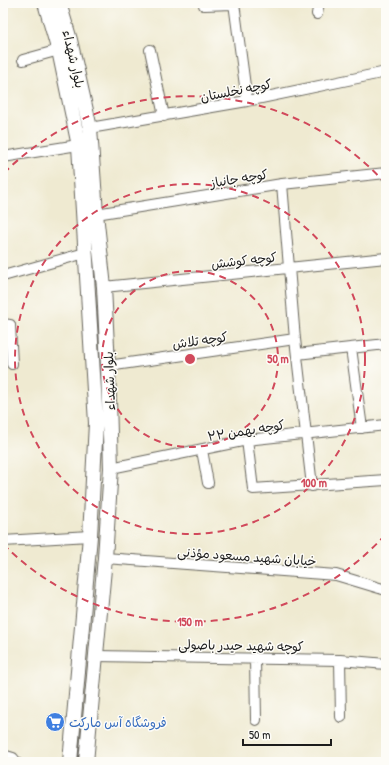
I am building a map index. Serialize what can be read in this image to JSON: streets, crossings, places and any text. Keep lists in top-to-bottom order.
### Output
{
  "streets": {
    "main road": ["بلوار شهداء"],
    "street": [
      "کوچه نخلستان",
      "کوچه جانباز",
      "کوچه کوشش",
      "کوچه تلاش",
      "کوچه بهمن ۲۲",
      "خیابان شهید مسعود مؤذنی",
      "کوچه شهید حیدر باصولی"
    ]
  },
  "crossings": [
    ["بلوار شهداء", "کوچه نخلستان"],
    ["بلوار شهداء", "کوچه جانباز"],
    ["بلوار شهداء", "کوچه کوشش"],
    ["بلوار شهداء", "کوچه تلاش"],
    ["بلوار شهداء", "کوچه بهمن ۲۲"],
    ["بلوار شهداء", "خیابان شهید مسعود مؤذنی"],
    ["بلوار شهداء", "کوچه شهید حیدر باصولی"]
  ],
  "places": {
    "supermarket": ["فروشگاه آس مارکت"]
  },
  "scale_bar": "50 m",
  "rings": ["50 m", "100 m", "150 m"]
}
